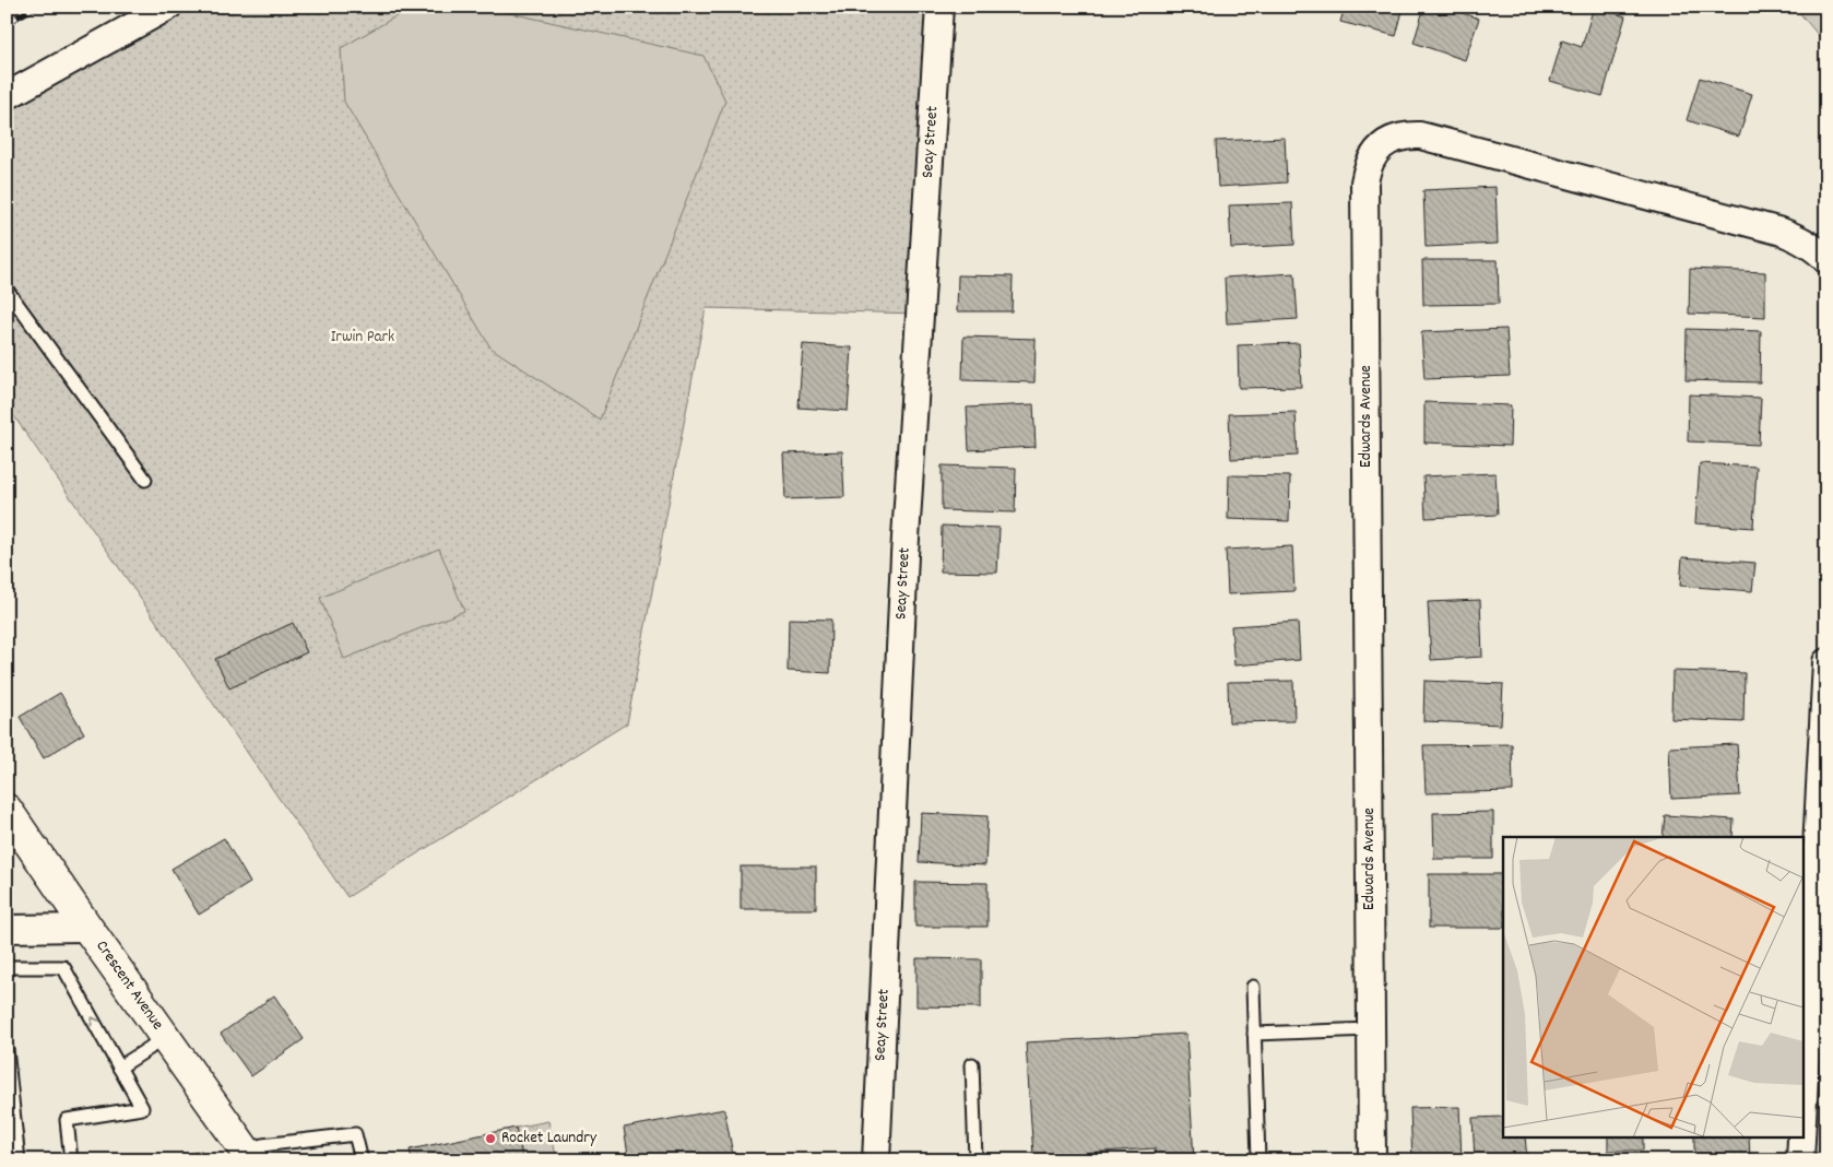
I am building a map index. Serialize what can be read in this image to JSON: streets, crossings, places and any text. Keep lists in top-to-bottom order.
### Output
{
  "streets": {
    "street": ["Seay Street", "Edwards Avenue", "Crescent Avenue"]
  },
  "parks": ["Irwin Park"],
  "places": ["Rocket Laundry"]
}
